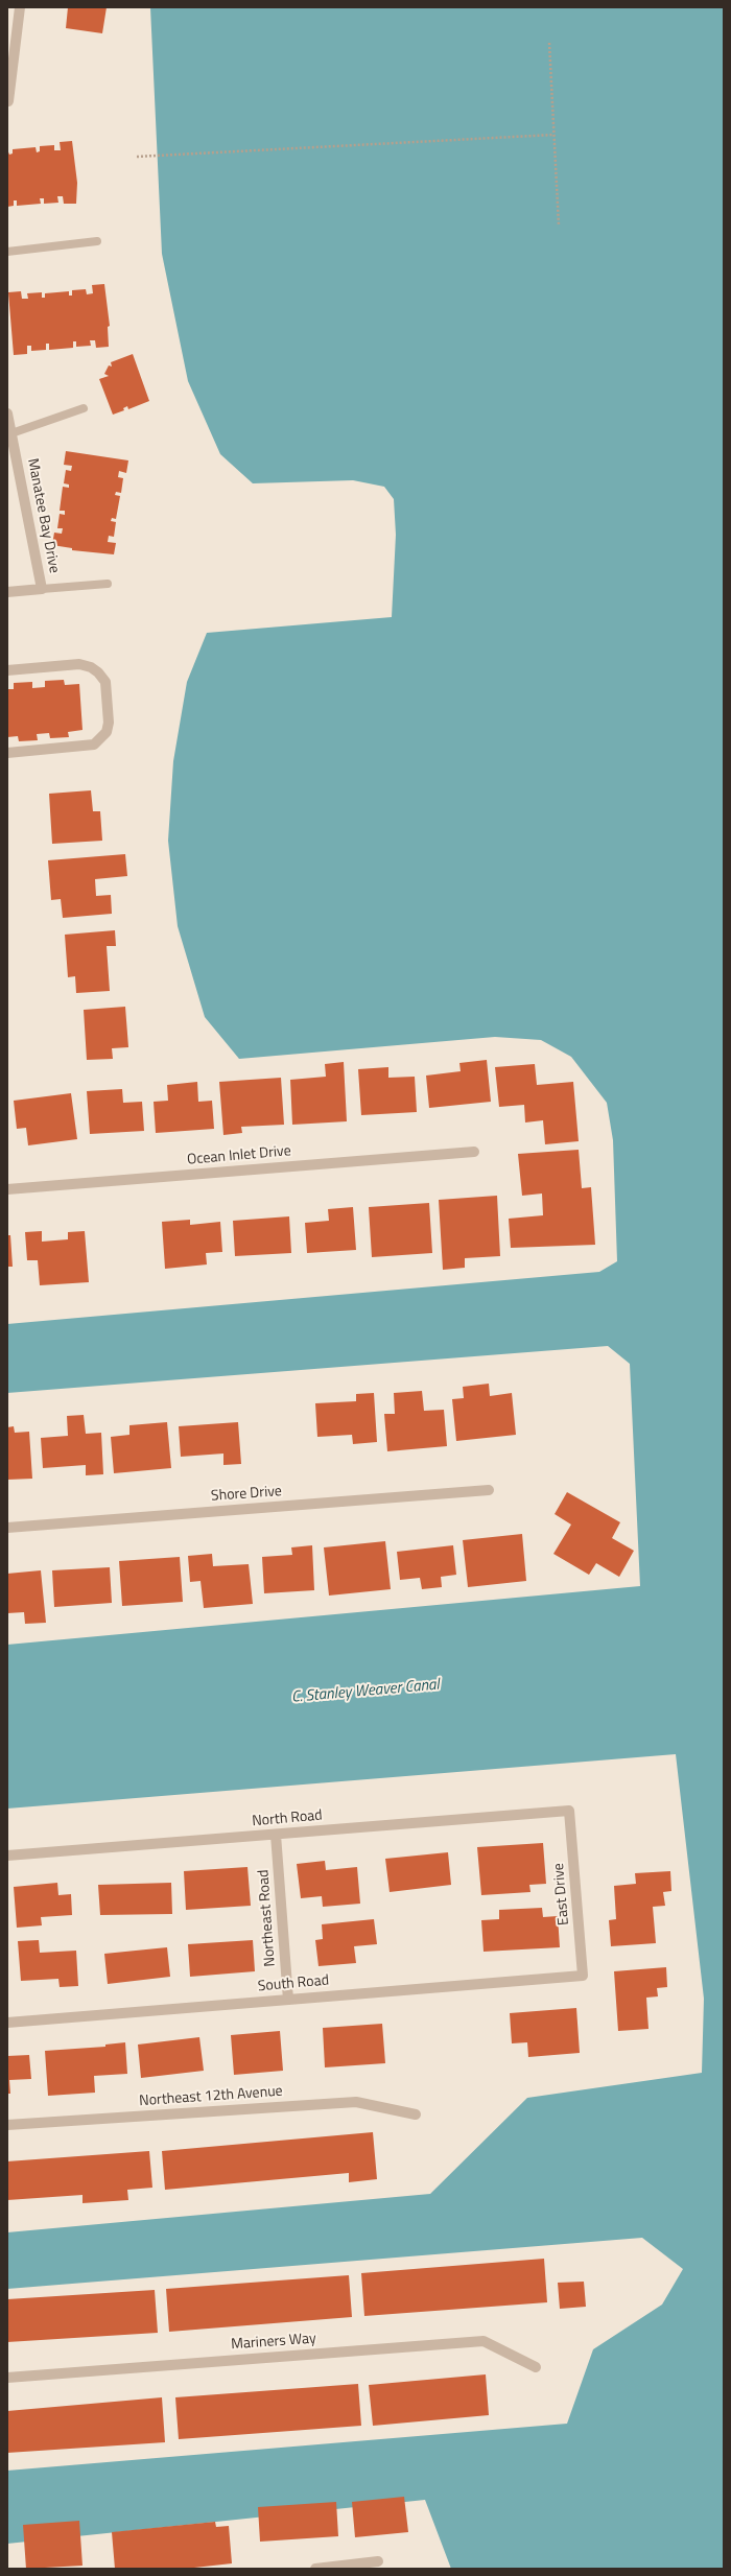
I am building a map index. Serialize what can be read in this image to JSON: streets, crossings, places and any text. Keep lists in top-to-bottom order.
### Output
{
  "streets": {
    "street": [
      "Manatee Bay Drive",
      "Ocean Inlet Drive",
      "Shore Drive",
      "North Road",
      "East Drive",
      "Northeast Road",
      "South Road",
      "Northeast 12th Avenue",
      "Mariners Way"
    ]
  },
  "crossings": [
    ["North Road", "East Drive"],
    ["North Road", "Northeast Road"],
    ["East Drive", "South Road"],
    ["Northeast Road", "South Road"]
  ],
  "water": ["C. Stanley Weaver Canal"]
}
